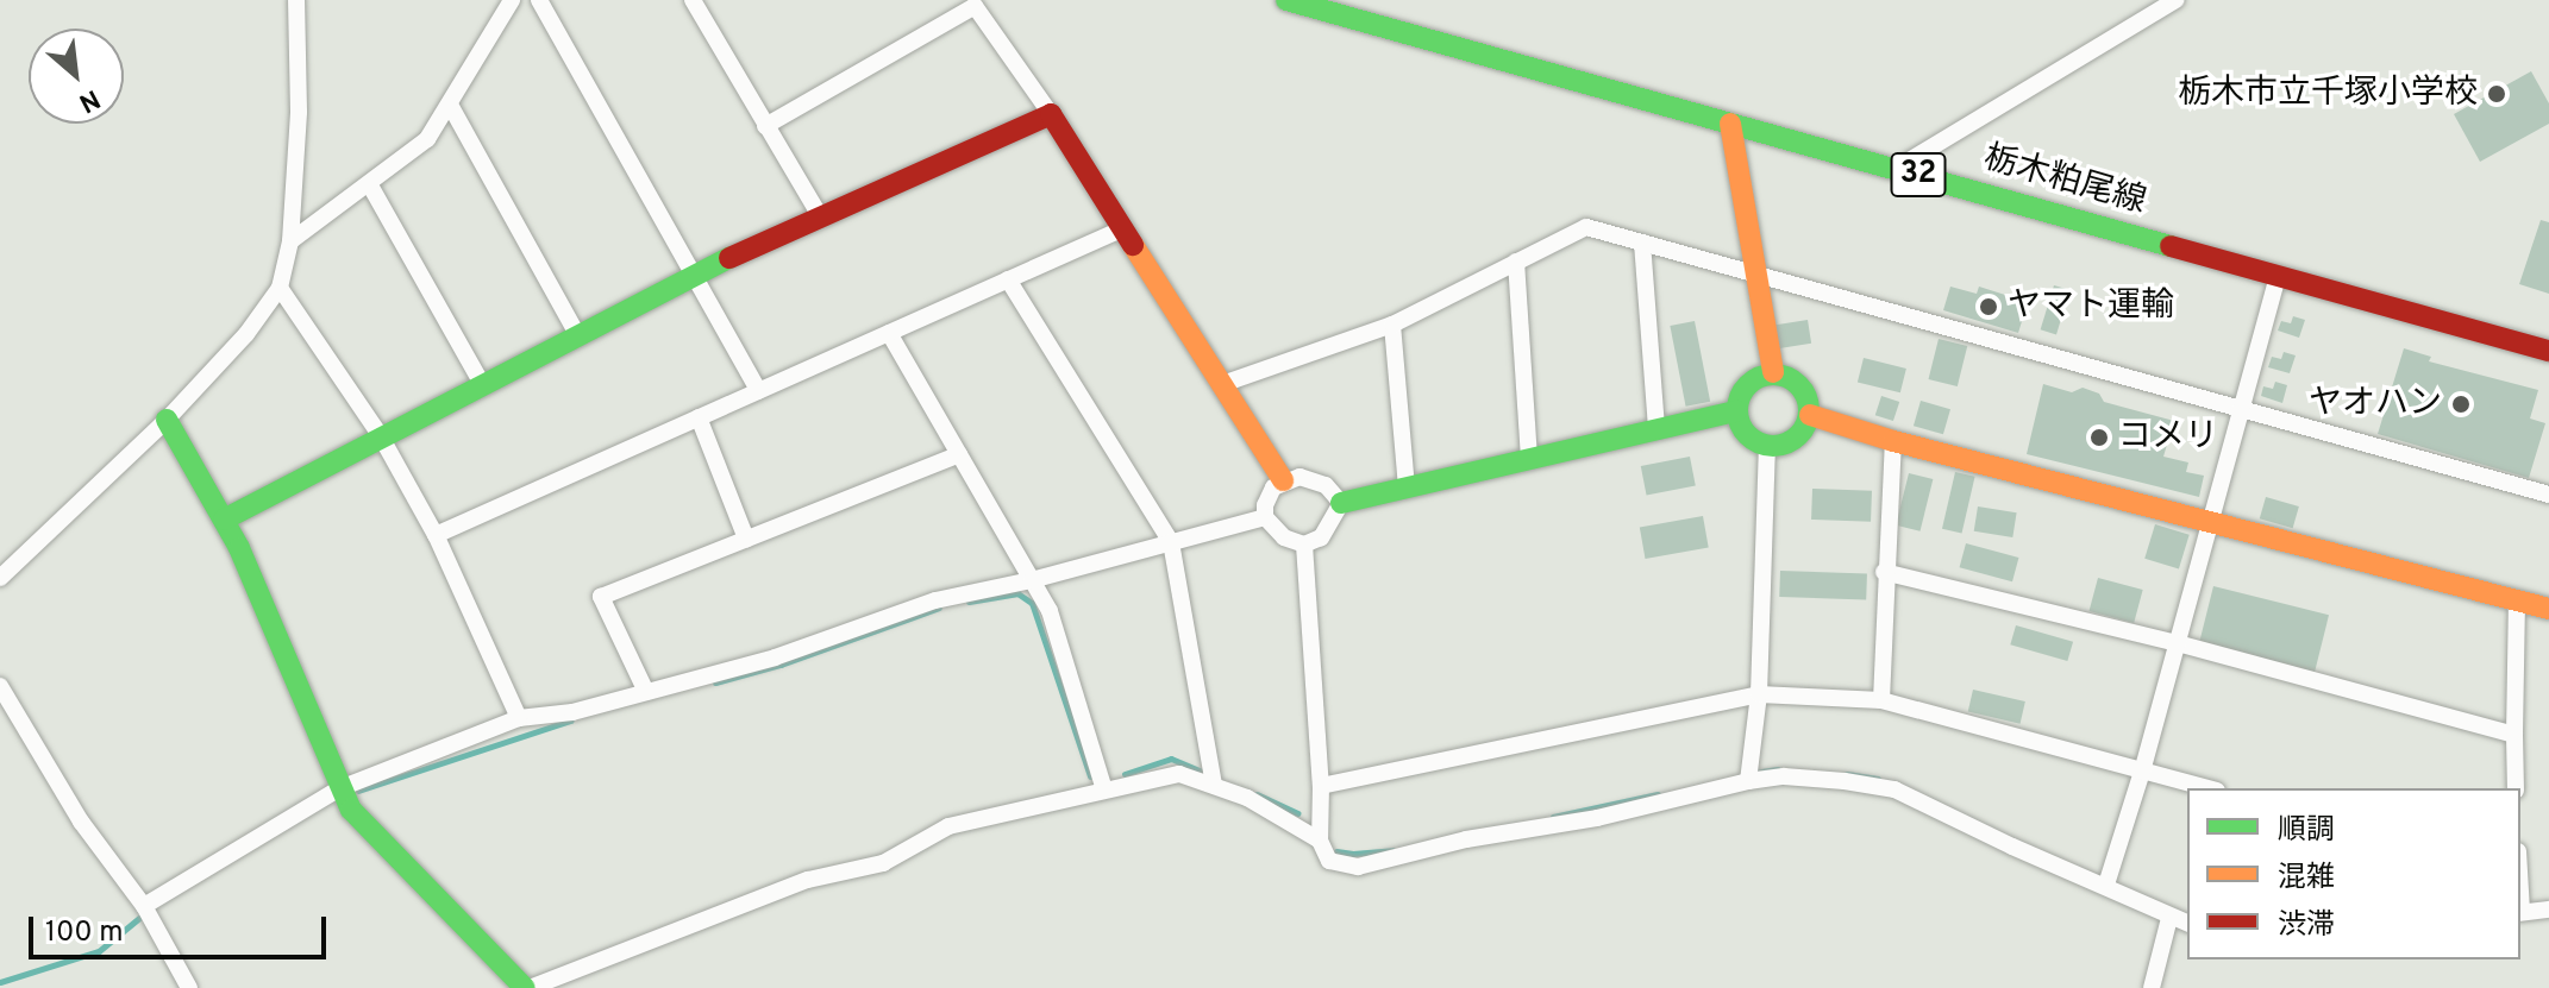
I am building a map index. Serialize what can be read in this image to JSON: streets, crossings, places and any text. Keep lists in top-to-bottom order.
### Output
{
  "streets": {
    "street": ["32", "栃木粕尾線"]
  },
  "places": [
    "栃木市立千塚小学校",
    "ヤマト運輸",
    "ヤオハン",
    "コメリ"
  ],
  "legend": ["順調", "混雑", "渋滞"],
  "scale_bar": "100 m",
  "north": "bottom right"
}
